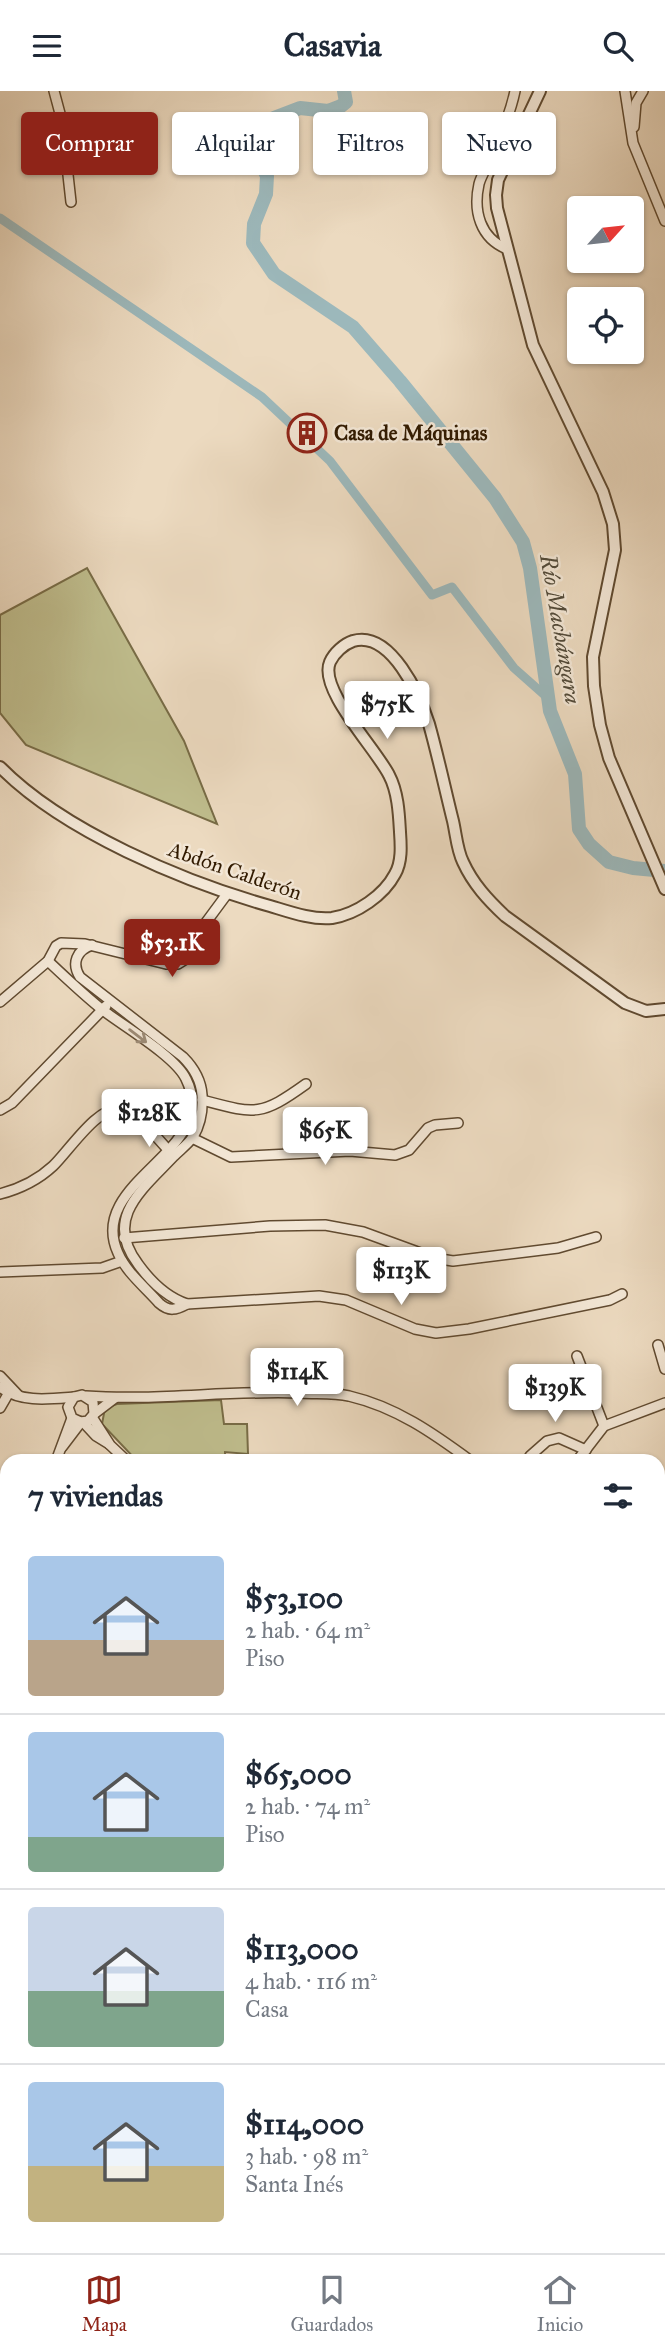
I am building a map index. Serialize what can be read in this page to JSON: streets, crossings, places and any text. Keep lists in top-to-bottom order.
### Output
{
  "streets": {
    "street": ["Abdón Calderón"]
  },
  "water": ["Río Machángara"],
  "places": {
    "building": ["Casa de Máquinas"]
  },
  "north": "top right",
  "page": {
    "header": "Casavia",
    "chip": [
      "Comprar",
      "Alquilar",
      "Filtros",
      "Nuevo"
    ],
    "price": [
      "$75K",
      "$53.1K",
      "$128K",
      "$65K",
      "$113K",
      "$114K",
      "$139K"
    ],
    "heading": "7 viviendas",
    "list": [
      {
        "name": "$53,100",
        "note": "2 hab. · 64 m² · Piso"
      },
      {
        "name": "$65,000",
        "note": "2 hab. · 74 m² · Piso"
      },
      {
        "name": "$113,000",
        "note": "4 hab. · 116 m² · Casa"
      },
      {
        "name": "$114,000",
        "note": "3 hab. · 98 m² · Santa Inés"
      }
    ],
    "tabs": ["Mapa", "Guardados", "Inicio"]
  }
}
